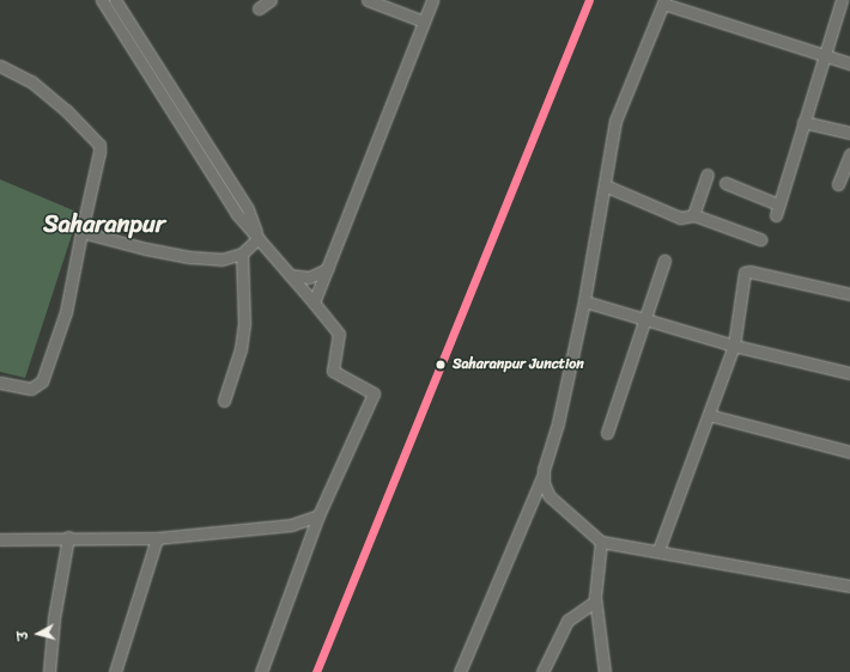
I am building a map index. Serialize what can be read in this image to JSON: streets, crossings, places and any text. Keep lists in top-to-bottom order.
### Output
{
  "districts": ["Saharanpur"],
  "places": ["Saharanpur Junction"],
  "north": "left"
}
